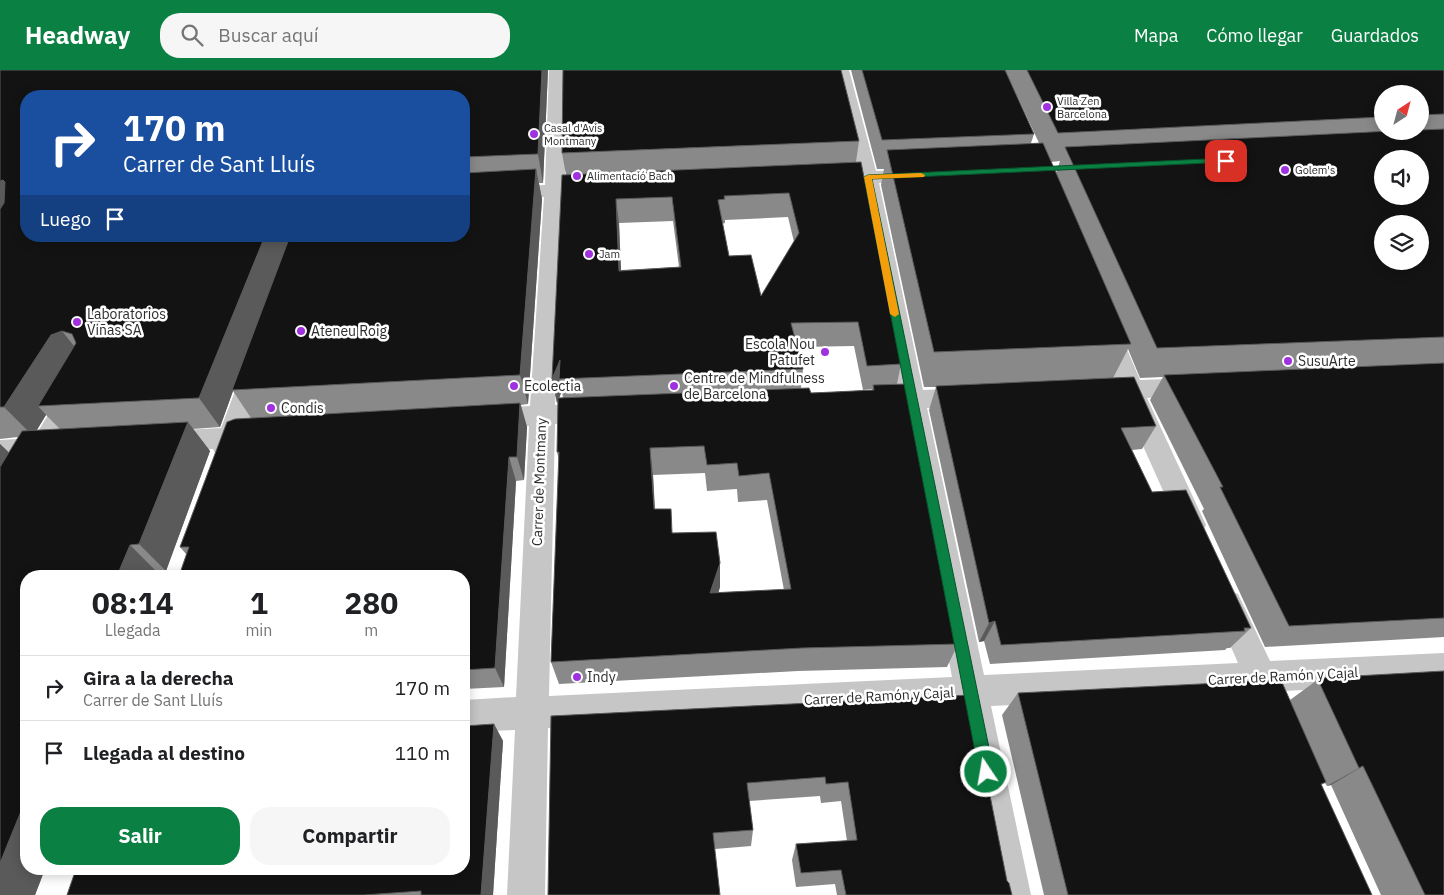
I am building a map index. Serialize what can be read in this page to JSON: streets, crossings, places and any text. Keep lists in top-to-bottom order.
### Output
{
  "streets": {
    "street": ["Carrer de Montmany", "Carrer de Ramón y Cajal"]
  },
  "crossings": [
    ["Carrer de Montmany", "Carrer de Ramón y Cajal"]
  ],
  "places": [
    "Villa Zen Barcelona",
    "Casal d'Avis Montmany",
    "Golem's",
    "Alimentació Bach",
    "Jam",
    "Laboratorios Viñas SA",
    "Ateneu Roig",
    "Escola Nou Patufet",
    "SusuArte",
    "Ecolectia",
    "Centre de Mindfulness de Barcelona",
    "Condis",
    "Indy"
  ],
  "north": "top right",
  "page": {
    "header": "Headway",
    "search": "Buscar aquí",
    "nav": ["Mapa", "Cómo llegar", "Guardados"],
    "turn": ["170 m", "Carrer de Sant Lluís"],
    "then": "Luego",
    "eta": [
      "08:14",
      "Llegada",
      "1",
      "min",
      "280",
      "m"
    ],
    "list": [
      {
        "name": "Gira a la derecha",
        "note": "Carrer de Sant Lluís",
        "value": "170 m"
      },
      {
        "name": "Llegada al destino",
        "value": "110 m"
      }
    ],
    "buttons": ["Salir", "Compartir"]
  }
}
